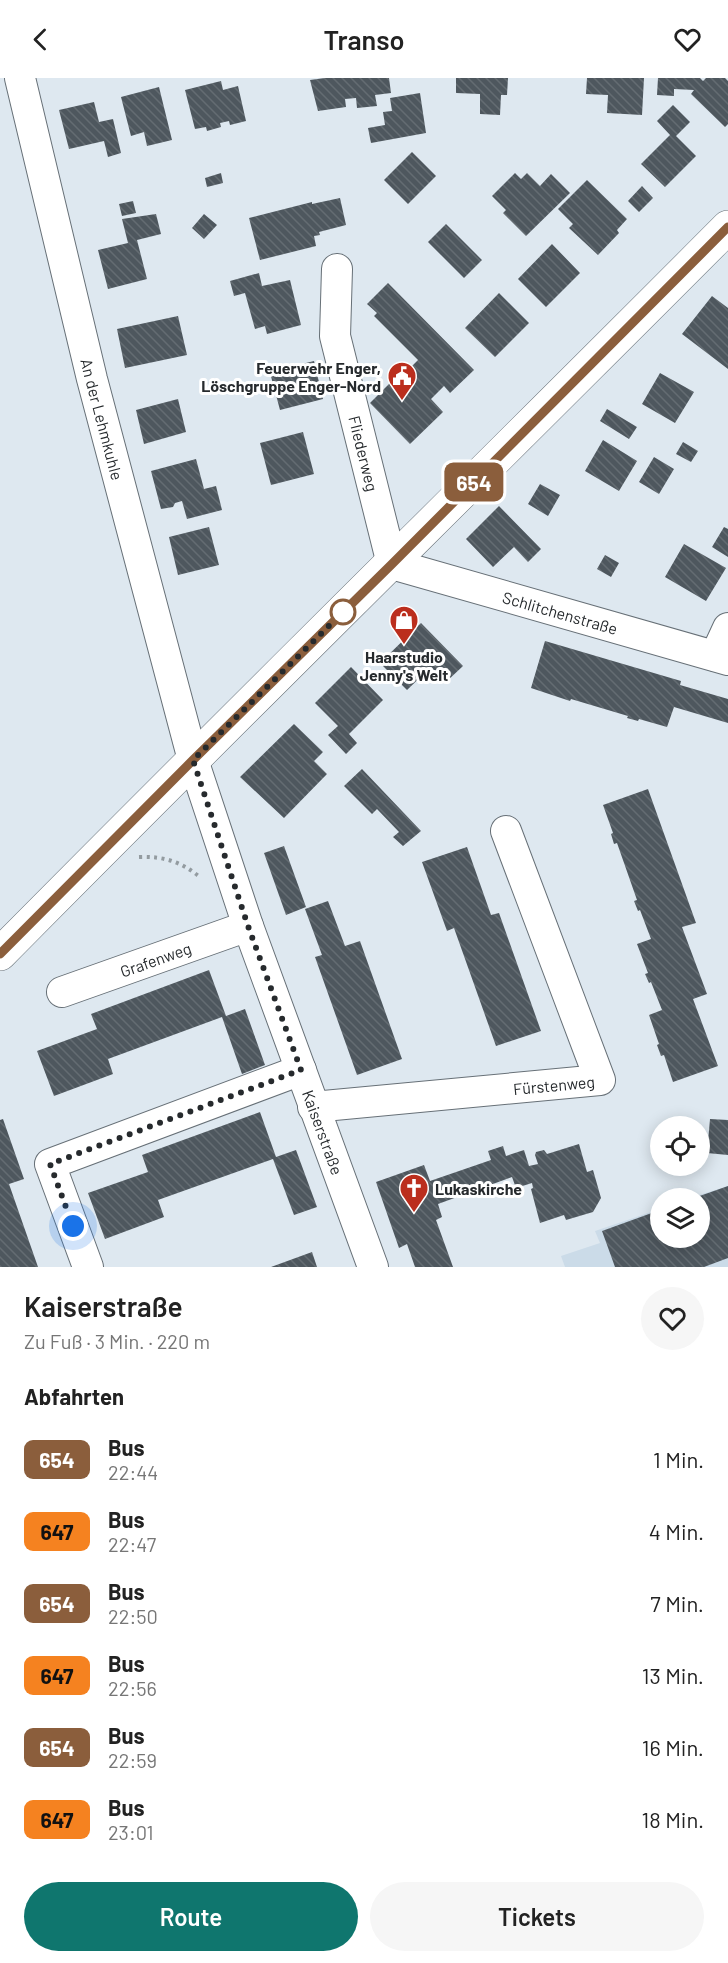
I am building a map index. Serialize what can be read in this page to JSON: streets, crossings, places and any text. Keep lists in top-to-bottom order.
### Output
{
  "streets": {
    "street": [
      "An der Lehmkuhle",
      "Fliederweg",
      "Schlitchenstraße",
      "Grafenweg",
      "Fürstenweg",
      "Kaiserstraße"
    ]
  },
  "crossings": [
    ["An der Lehmkuhle", "Kaiserstraße"],
    ["Fliederweg", "Schlitchenstraße"],
    ["Grafenweg", "Kaiserstraße"],
    ["Fürstenweg", "Kaiserstraße"]
  ],
  "places": {
    "public building": ["Feuerwehr Enger, Löschgruppe Enger-Nord"],
    "shop": ["Haarstudio Jenny's Welt"],
    "church": ["Lukaskirche"]
  },
  "lines": ["bus line 654"],
  "page": {
    "header": "Transo",
    "on_map": "654",
    "heading": [
      ["Kaiserstraße", "Zu Fuß · 3 Min. · 220 m"],
      "Abfahrten"
    ],
    "list": [
      {
        "mark": "654",
        "name": "Bus",
        "note": "22:44",
        "value": "1 Min."
      },
      {
        "mark": "647",
        "name": "Bus",
        "note": "22:47",
        "value": "4 Min."
      },
      {
        "mark": "654",
        "name": "Bus",
        "note": "22:50",
        "value": "7 Min."
      },
      {
        "mark": "647",
        "name": "Bus",
        "note": "22:56",
        "value": "13 Min."
      },
      {
        "mark": "654",
        "name": "Bus",
        "note": "22:59",
        "value": "16 Min."
      },
      {
        "mark": "647",
        "name": "Bus",
        "note": "23:01",
        "value": "18 Min."
      }
    ],
    "buttons": ["Route", "Tickets"]
  }
}
